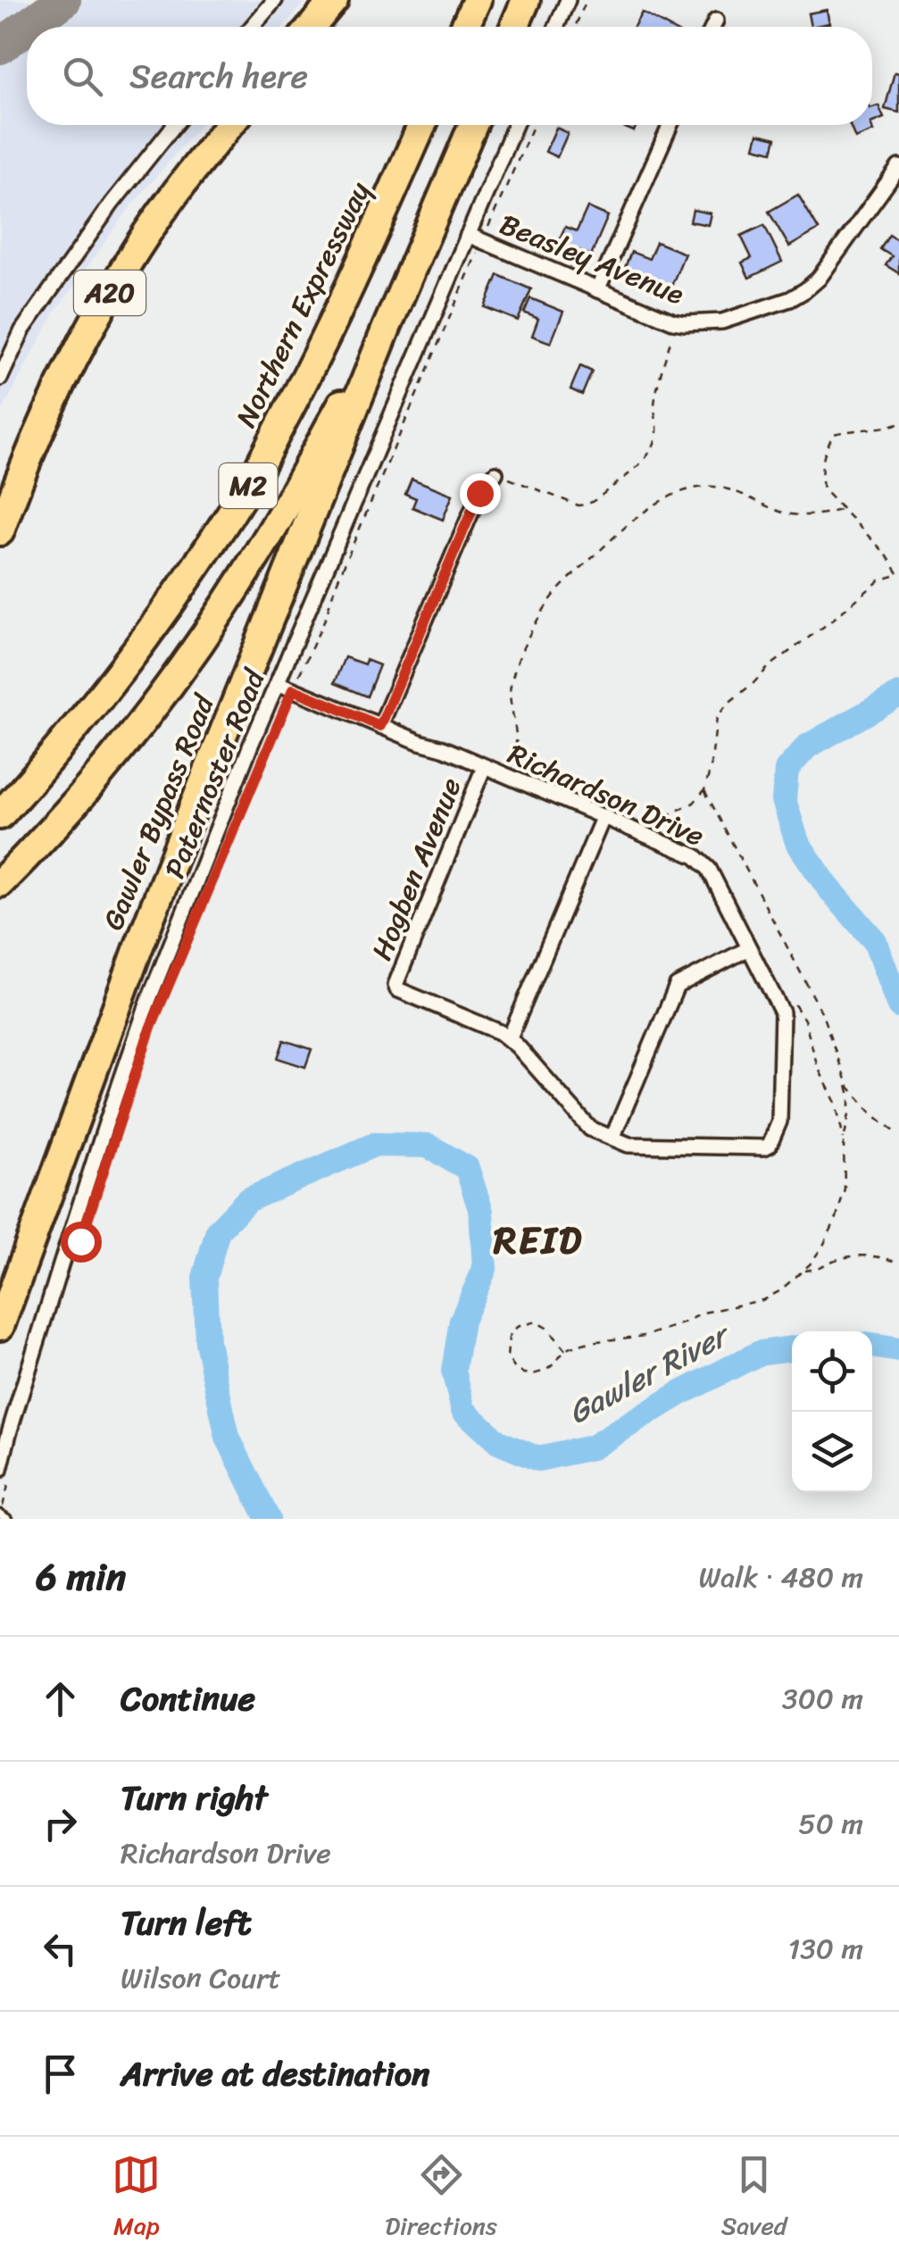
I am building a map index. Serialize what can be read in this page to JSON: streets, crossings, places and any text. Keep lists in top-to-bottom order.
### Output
{
  "streets": {
    "highway": [
      "A20",
      "Northern Expressway",
      "M2",
      "Gawler Bypass Road"
    ],
    "street": [
      "Beasley Avenue",
      "Paternoster Road",
      "Richardson Drive",
      "Hogben Avenue"
    ]
  },
  "crossings": [
    ["Beasley Avenue", "Paternoster Road"],
    ["M2", "Gawler Bypass Road"],
    ["Paternoster Road", "Richardson Drive"],
    ["Richardson Drive", "Hogben Avenue"]
  ],
  "districts": ["REID"],
  "water": ["Gawler River"],
  "page": {
    "search": "Search here",
    "heading": ["6 min", "Walk · 480 m"],
    "list": [
      ["Continue", "300 m"],
      ["Turn right", "Richardson Drive", "50 m"],
      ["Turn left", "Wilson Court", "130 m"],
      "Arrive at destination"
    ],
    "nav": ["Map", "Directions", "Saved"]
  }
}
